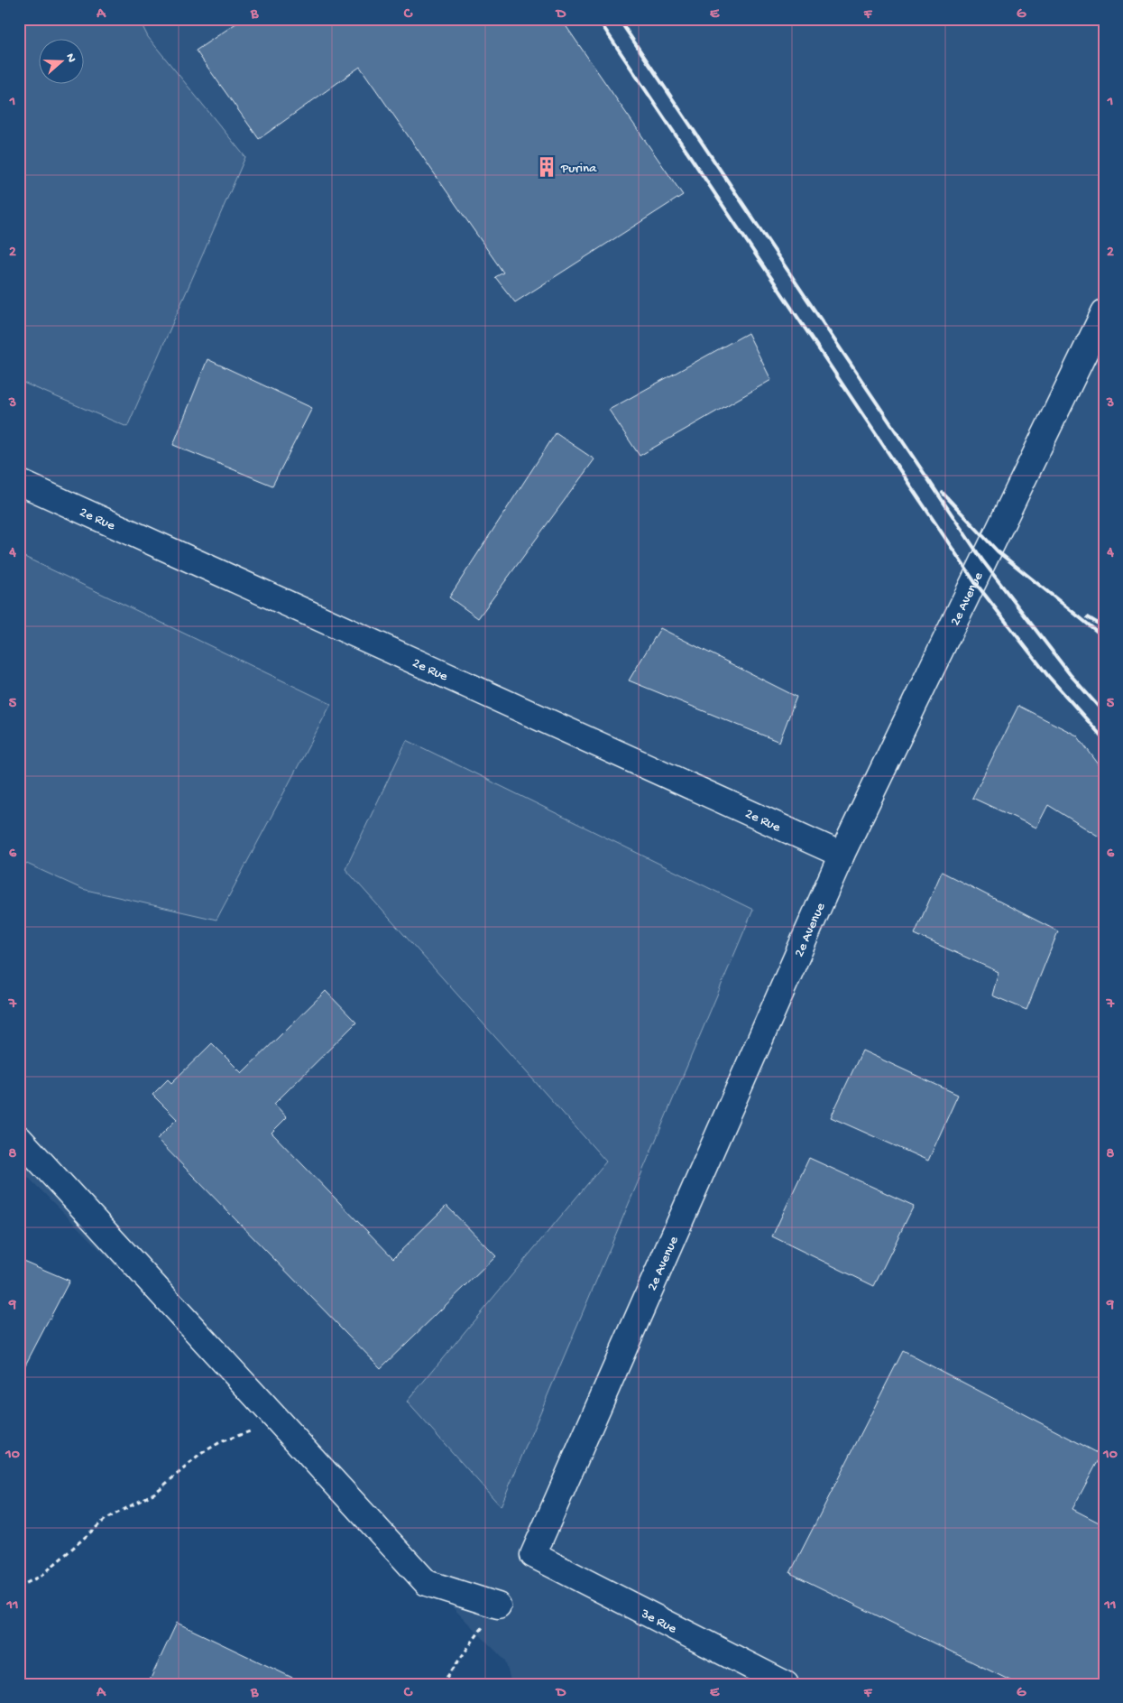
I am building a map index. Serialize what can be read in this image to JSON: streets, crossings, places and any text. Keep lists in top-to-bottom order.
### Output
{
  "streets": {
    "street": ["2e Rue", "2e Avenue", "3e Rue"]
  },
  "crossings": [
    ["2e Rue", "2e Avenue"],
    ["2e Avenue", "3e Rue"]
  ],
  "places": {
    "building": ["Purina"]
  },
  "north": "right",
  "grid": {
    "columns": [
      "A",
      "B",
      "C",
      "D",
      "E",
      "F",
      "G"
    ],
    "rows": [
      "1",
      "2",
      "3",
      "4",
      "5",
      "6",
      "7",
      "8",
      "9",
      "10",
      "11"
    ]
  }
}
